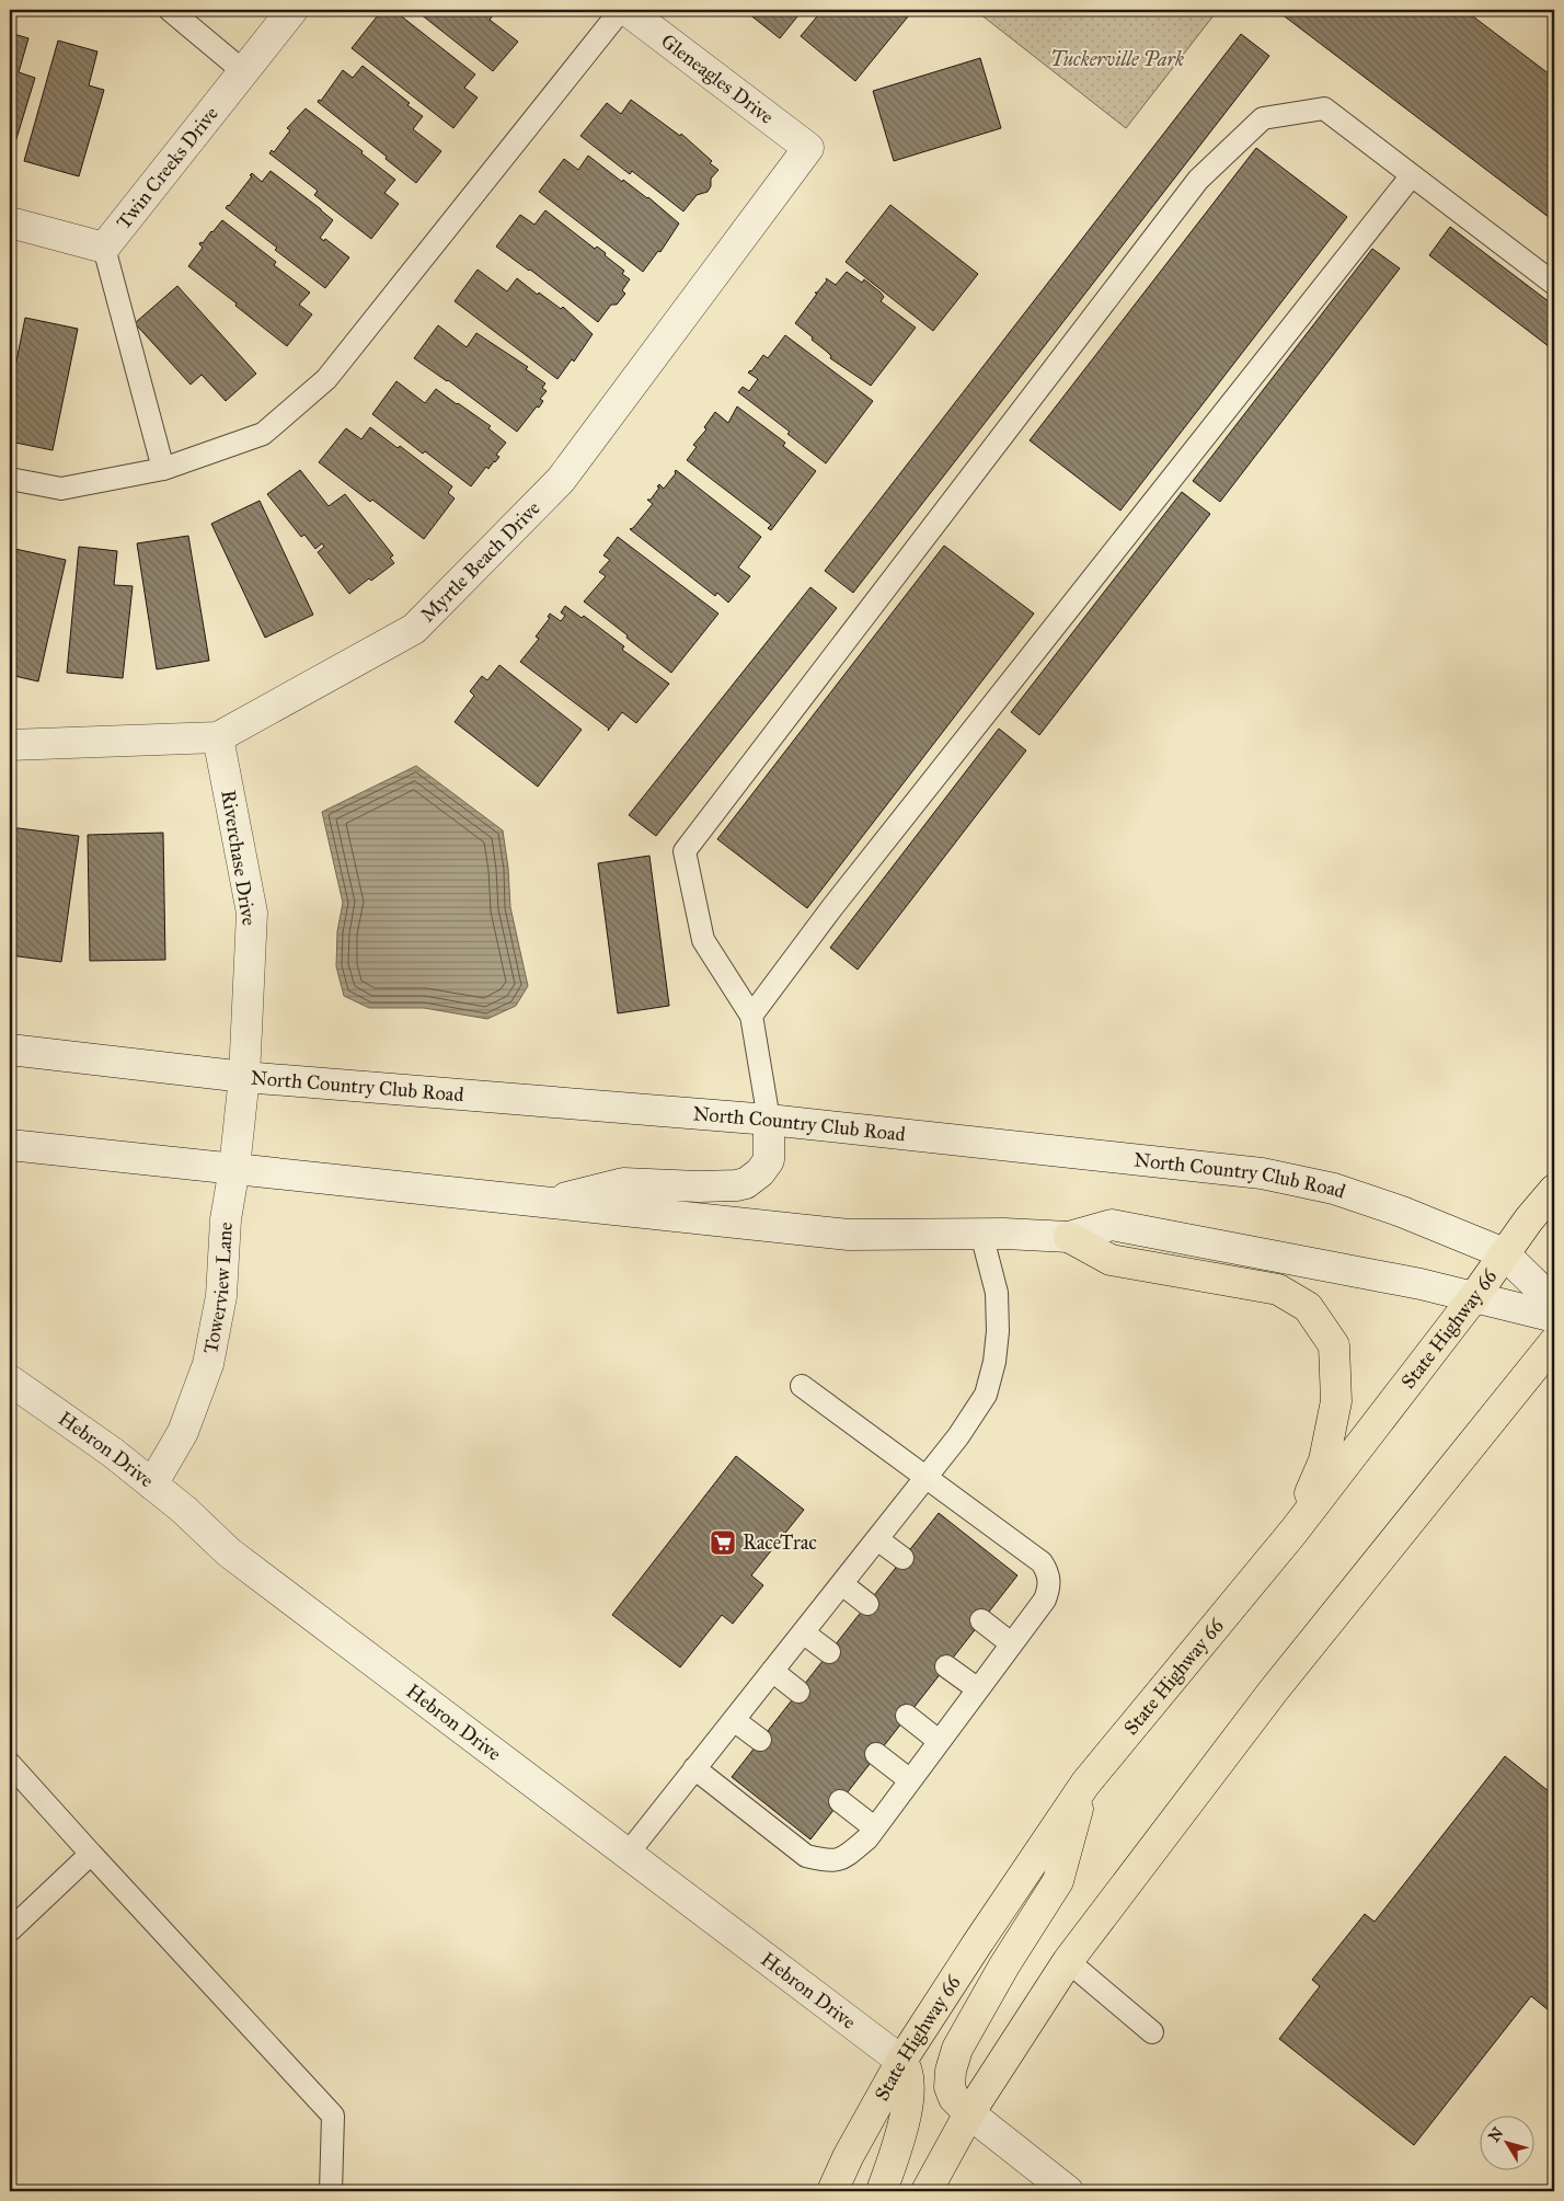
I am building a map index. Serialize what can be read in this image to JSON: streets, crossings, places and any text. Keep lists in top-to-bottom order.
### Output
{
  "streets": {
    "main road": ["State Highway 66"],
    "street": [
      "Gleneagles Drive",
      "Twin Creeks Drive",
      "Myrtle Beach Drive",
      "Riverchase Drive",
      "North Country Club Road",
      "Towerview Lane",
      "Hebron Drive"
    ]
  },
  "crossings": [
    ["Gleneagles Drive", "Myrtle Beach Drive"],
    ["Myrtle Beach Drive", "Riverchase Drive"],
    ["Riverchase Drive", "North Country Club Road"],
    ["Riverchase Drive", "Towerview Lane"],
    ["North Country Club Road", "Towerview Lane"],
    ["North Country Club Road", "State Highway 66"],
    ["Towerview Lane", "Hebron Drive"],
    ["State Highway 66", "Hebron Drive"]
  ],
  "parks": ["Tuckerville Park"],
  "places": {
    "supermarket": ["RaceTrac"]
  },
  "north": "top left"
}
